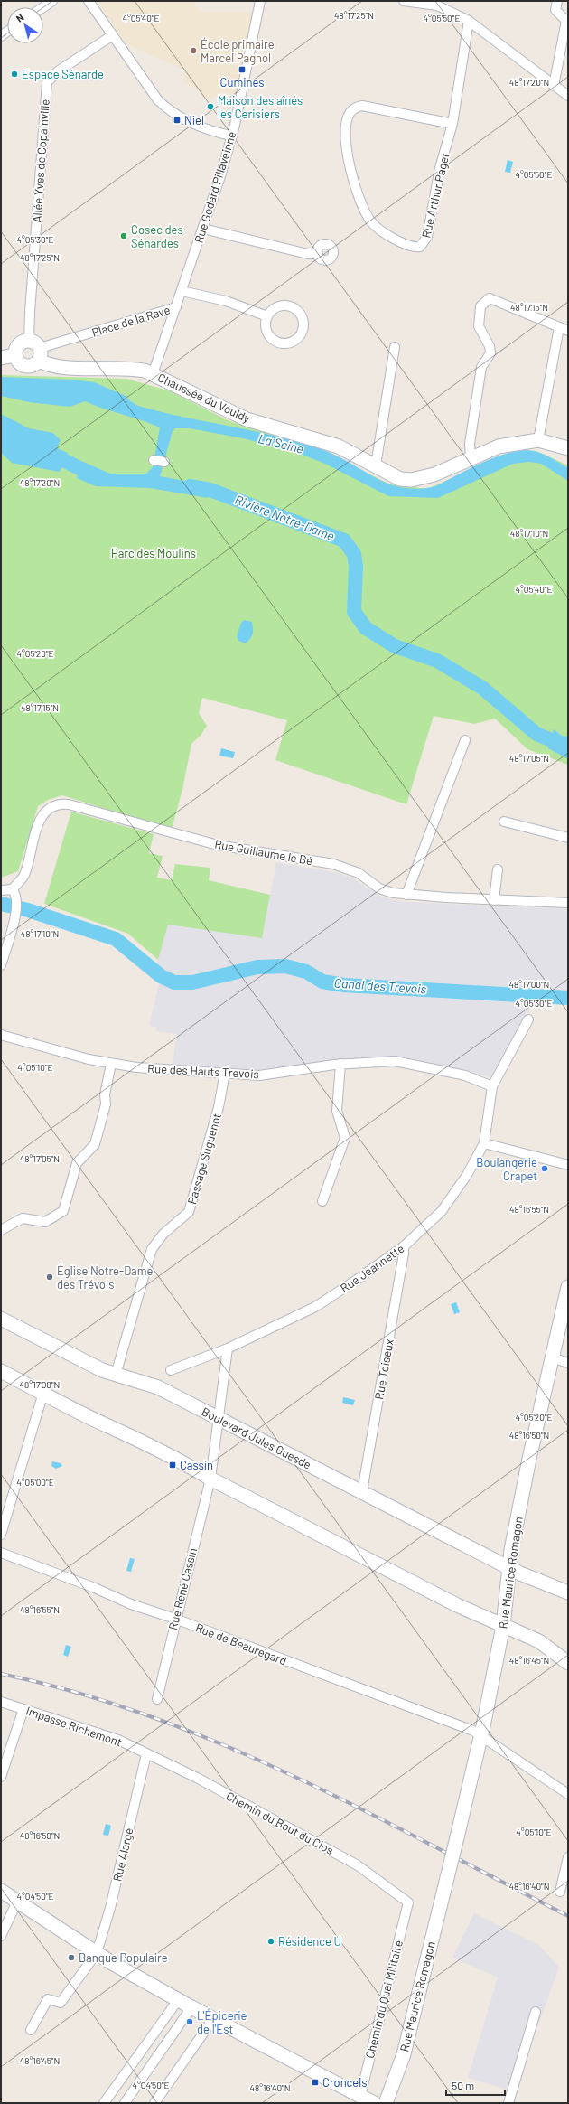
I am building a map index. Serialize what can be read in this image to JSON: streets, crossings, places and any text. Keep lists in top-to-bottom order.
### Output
{
  "streets": {
    "street": [
      "Allée Yves de Copainville",
      "Rue Godard Pillaveinne",
      "Rue Arthur Paget",
      "Place de la Rave",
      "Chaussée du Vouldy",
      "Rue Guillaume le Bé",
      "Rue des Hauts Trevois",
      "Passage Suguenot",
      "Rue Jeannette",
      "Rue Toiseux",
      "Boulevard Jules Guesde",
      "Rue Maurice Romagon",
      "Rue René Cassin",
      "Rue de Beauregard",
      "Impasse Richemont",
      "Chemin du Bout du Clos",
      "Rue Alarge",
      "Chemin du Quai Militaire"
    ]
  },
  "crossings": [
    ["Allée Yves de Copainville", "Place de la Rave"],
    ["Allée Yves de Copainville", "Chaussée du Vouldy"],
    ["Rue Godard Pillaveinne", "Place de la Rave"],
    ["Place de la Rave", "Chaussée du Vouldy"],
    ["Rue des Hauts Trevois", "Passage Suguenot"],
    ["Rue des Hauts Trevois", "Rue Jeannette"],
    ["Passage Suguenot", "Boulevard Jules Guesde"],
    ["Rue Jeannette", "Rue Toiseux"],
    ["Rue Jeannette", "Rue René Cassin"],
    ["Rue Toiseux", "Boulevard Jules Guesde"],
    ["Boulevard Jules Guesde", "Rue Maurice Romagon"],
    ["Boulevard Jules Guesde", "Rue René Cassin"],
    ["Rue Maurice Romagon", "Rue de Beauregard"],
    ["Rue René Cassin", "Rue de Beauregard"],
    ["Impasse Richemont", "Chemin du Bout du Clos"],
    ["Impasse Richemont", "Rue Alarge"],
    ["Chemin du Bout du Clos", "Rue Alarge"],
    ["Chemin du Bout du Clos", "Chemin du Quai Militaire"]
  ],
  "water": ["La Seine", "Rivière Notre-Dame", "Canal des Trevois"],
  "parks": ["Parc des Moulins"],
  "places": {
    "other": [
      "École primaire Marcel Pagnol",
      "Espace Sénarde",
      "Maison des aînés les Cerisiers",
      "Cosec des Sénardes",
      "Boulangerie Crapet",
      "Église Notre-Dame des Trévois",
      "Résidence U",
      "Banque Populaire",
      "L'Épicerie de l'Est"
    ],
    "transit": [
      "Cumines",
      "Niel",
      "Cassin",
      "Croncels"
    ]
  },
  "scale_bar": "50 m",
  "north": "top left",
  "coordinates": [
    "48°17'25\"N",
    "4°05'40\"E",
    "4°05'50\"E",
    "48°17'20\"N",
    "4°05'30\"E",
    "48°17'15\"N",
    "48°17'10\"N",
    "4°05'20\"E",
    "48°17'05\"N",
    "48°17'00\"N",
    "4°05'10\"E",
    "48°16'55\"N",
    "48°16'50\"N",
    "4°05'00\"E",
    "48°16'45\"N",
    "48°16'40\"N",
    "4°04'50\"E"
  ]
}
